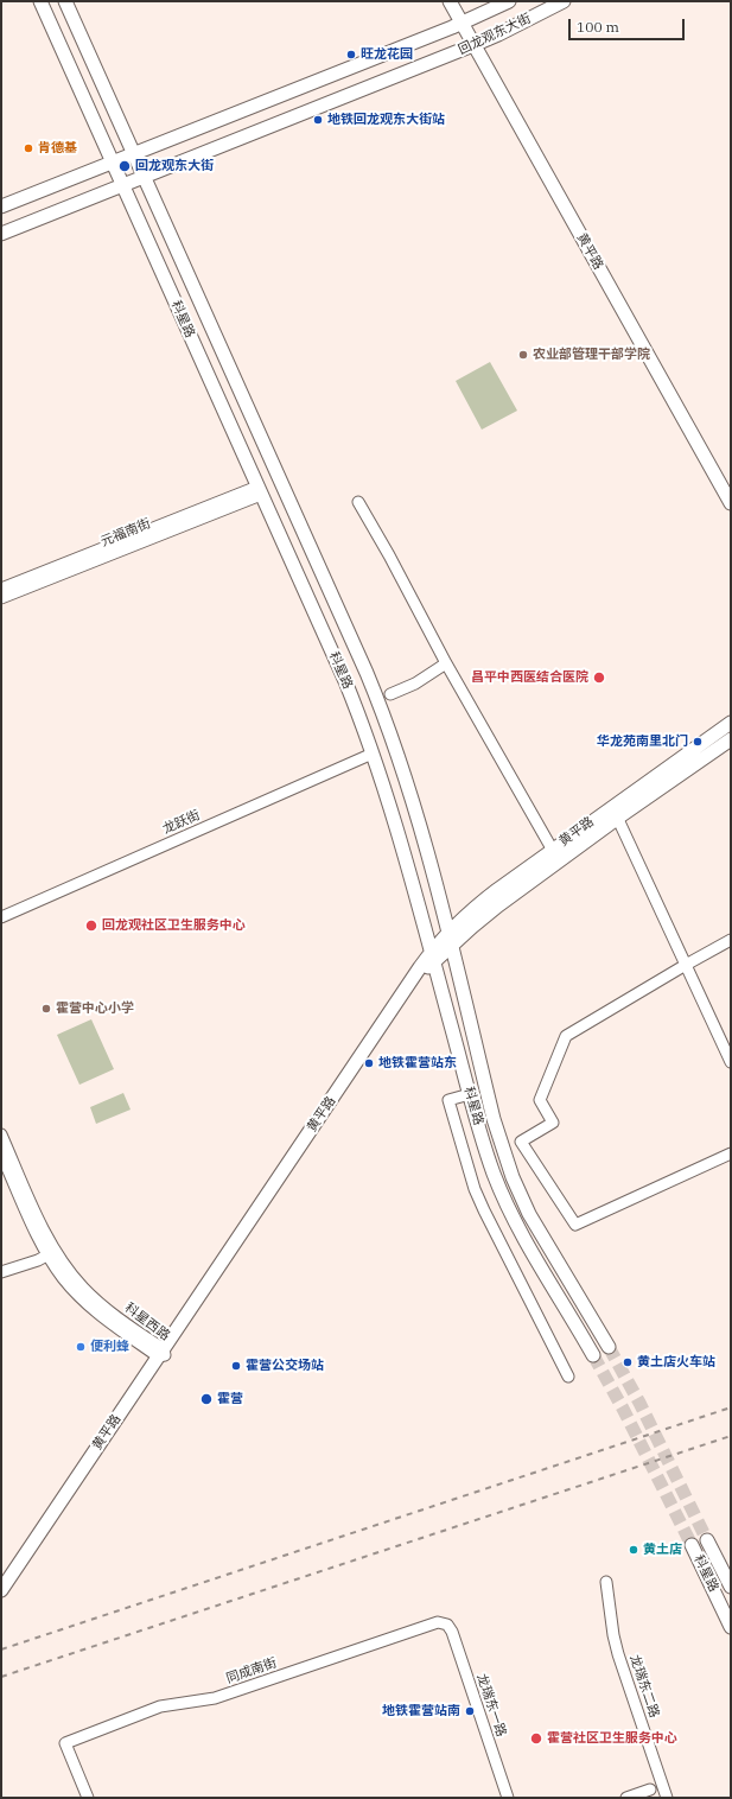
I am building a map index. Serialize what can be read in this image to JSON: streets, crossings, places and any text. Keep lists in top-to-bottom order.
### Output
{
  "streets": {
    "main road": ["回龙观东大街", "黄平路", "科星路"],
    "street": [
      "元福南街",
      "龙跃街",
      "科星西路",
      "同成南街",
      "龙瑞东二路",
      "龙瑞东一路"
    ]
  },
  "crossings": [
    ["回龙观东大街", "黄平路"],
    ["回龙观东大街", "科星路"],
    ["黄平路", "科星路"],
    ["黄平路", "科星西路"],
    ["科星路", "元福南街"],
    ["科星路", "龙跃街"],
    ["同成南街", "龙瑞东一路"]
  ],
  "places": [
    "旺龙花园",
    "地铁回龙观东大街站",
    "肯德基",
    "回龙观东大街",
    "农业部管理干部学院",
    "昌平中西医结合医院",
    "华龙苑南里北门",
    "回龙观社区卫生服务中心",
    "霍营中心小学",
    "地铁霍营站东",
    "便利蜂",
    "黄土店火车站",
    "霍营公交场站",
    "霍营",
    "黄土店",
    "地铁霍营站南",
    "霍营社区卫生服务中心"
  ],
  "scale_bar": "100 m"
}
